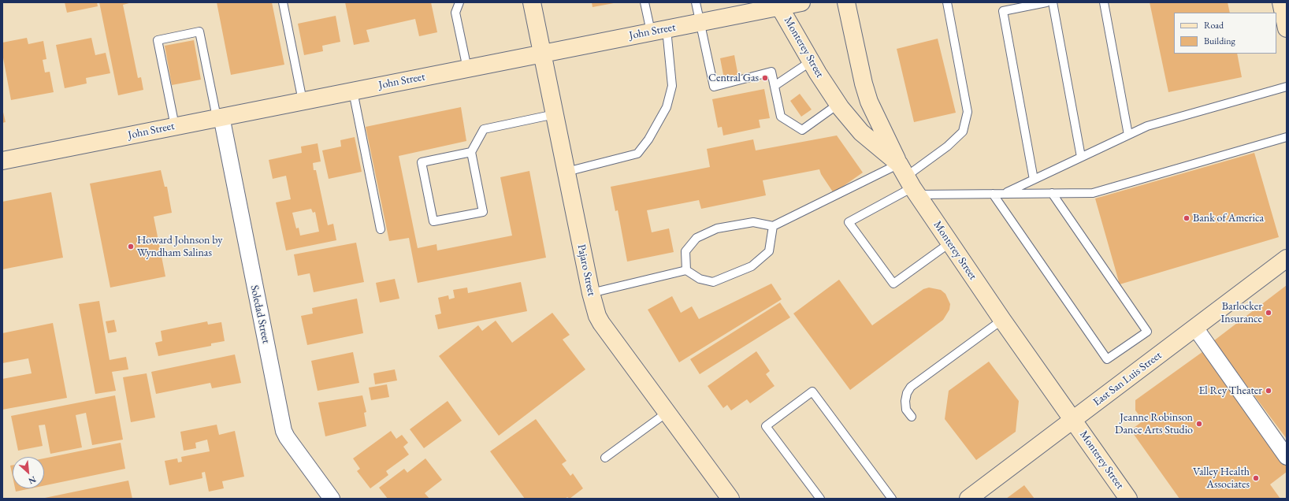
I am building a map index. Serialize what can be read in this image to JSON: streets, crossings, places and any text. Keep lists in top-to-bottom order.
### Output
{
  "streets": {
    "main road": [
      "John Street",
      "Monterey Street",
      "Pajaro Street",
      "East San Luis Street"
    ],
    "street": ["Soledad Street"]
  },
  "crossings": [
    ["John Street", "Monterey Street"],
    ["John Street", "Pajaro Street"],
    ["John Street", "Soledad Street"],
    ["Monterey Street", "East San Luis Street"]
  ],
  "places": [
    "Central Gas",
    "Bank of America",
    "Howard Johnson by Wyndham Salinas",
    "Barlocker Insurance",
    "El Rey Theater",
    "Jeanne Robinson Dance Arts Studio",
    "Valley Health Associates"
  ],
  "legend": ["Road", "Building"],
  "north": "bottom right"
}
